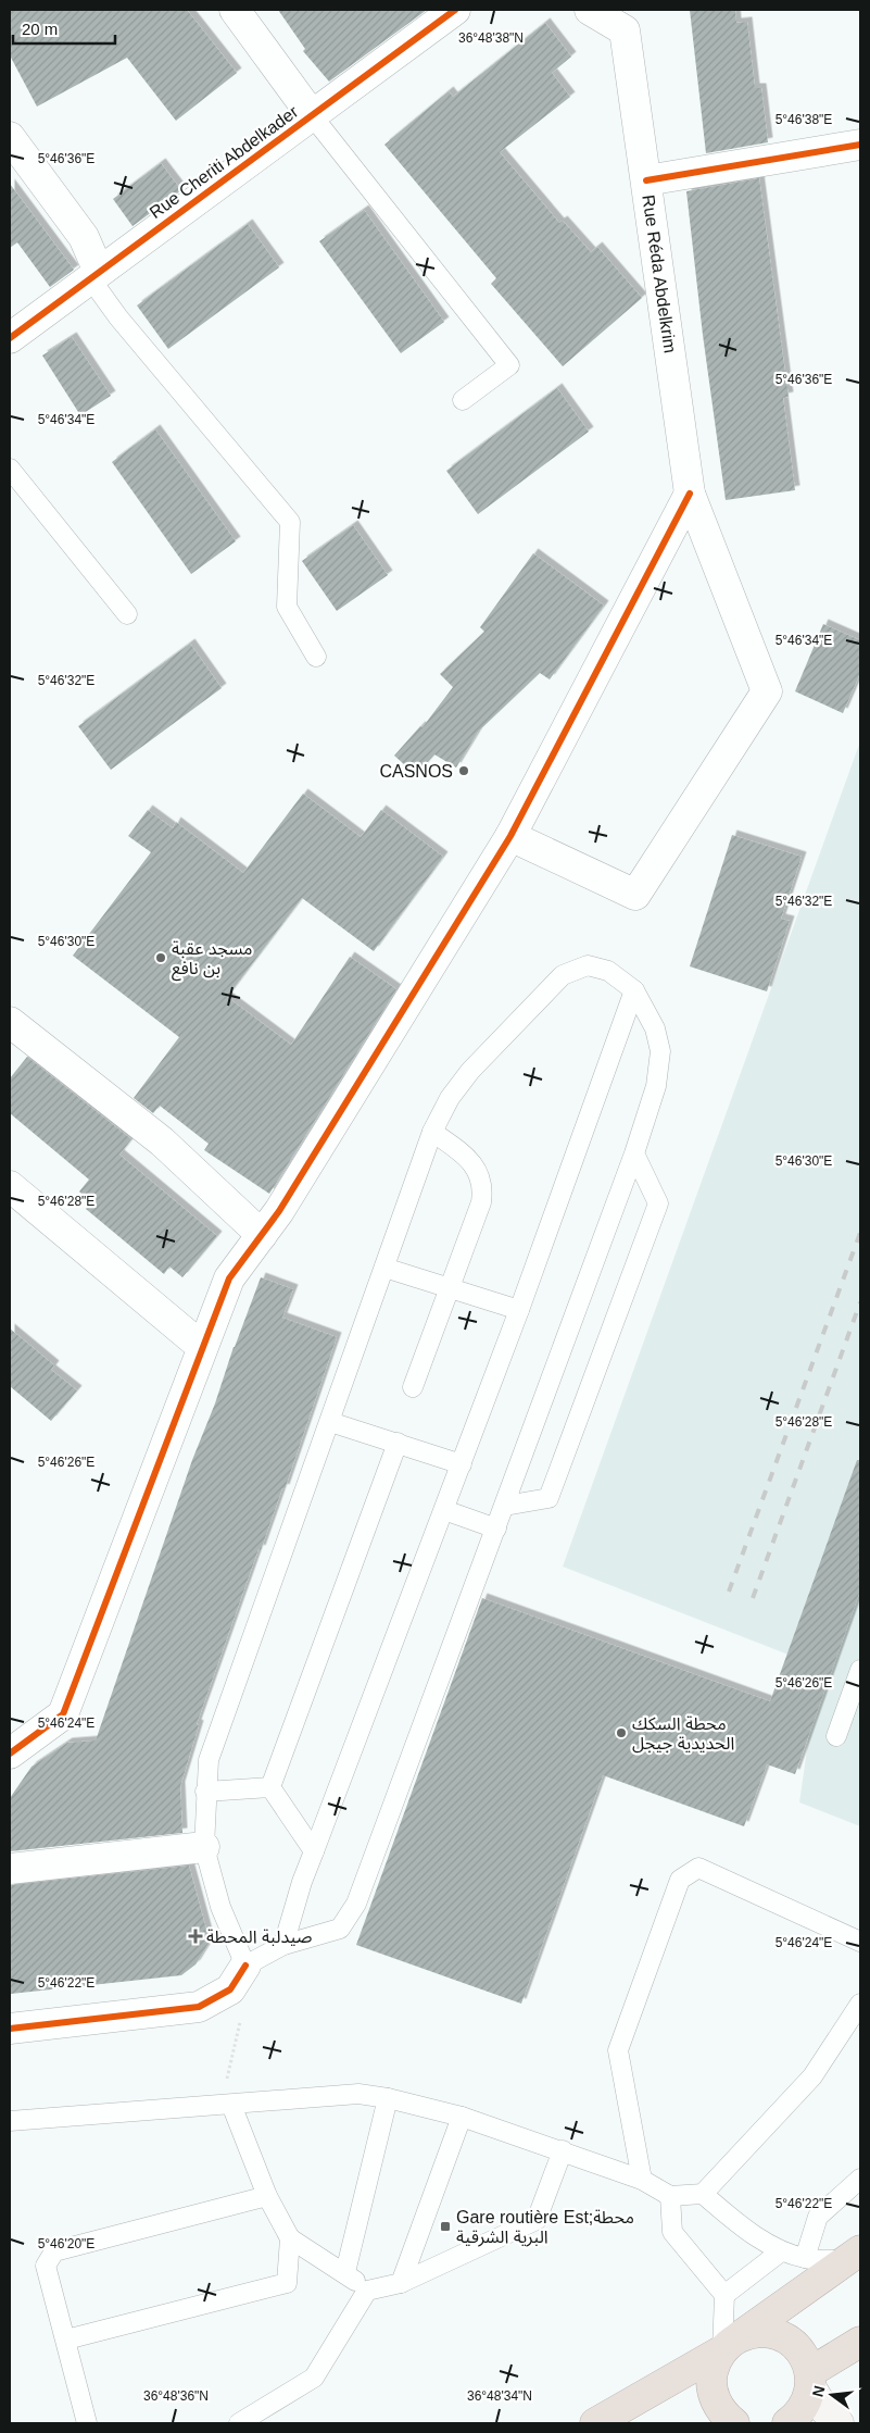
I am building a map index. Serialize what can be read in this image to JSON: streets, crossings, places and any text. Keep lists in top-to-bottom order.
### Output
{
  "streets": {
    "street": ["Rue Cheriti Abdelkader", "Rue Réda Abdelkrim"]
  },
  "places": {
    "other": ["CASNOS", "مسجد عقبة بن نافع", "محطة السكك الحديدية جيجل"],
    "health": ["صيدلبة المحطة"],
    "transit": ["Gare routière Est;محطة البرية الشرقية"]
  },
  "scale_bar": "20 m",
  "north": "left",
  "coordinates": [
    "36°48'38\"N",
    "5°46'38\"E",
    "5°46'36\"E",
    "5°46'34\"E",
    "5°46'32\"E",
    "5°46'30\"E",
    "5°46'28\"E",
    "5°46'26\"E",
    "5°46'24\"E",
    "5°46'22\"E",
    "5°46'20\"E",
    "36°48'36\"N",
    "36°48'34\"N"
  ]
}
